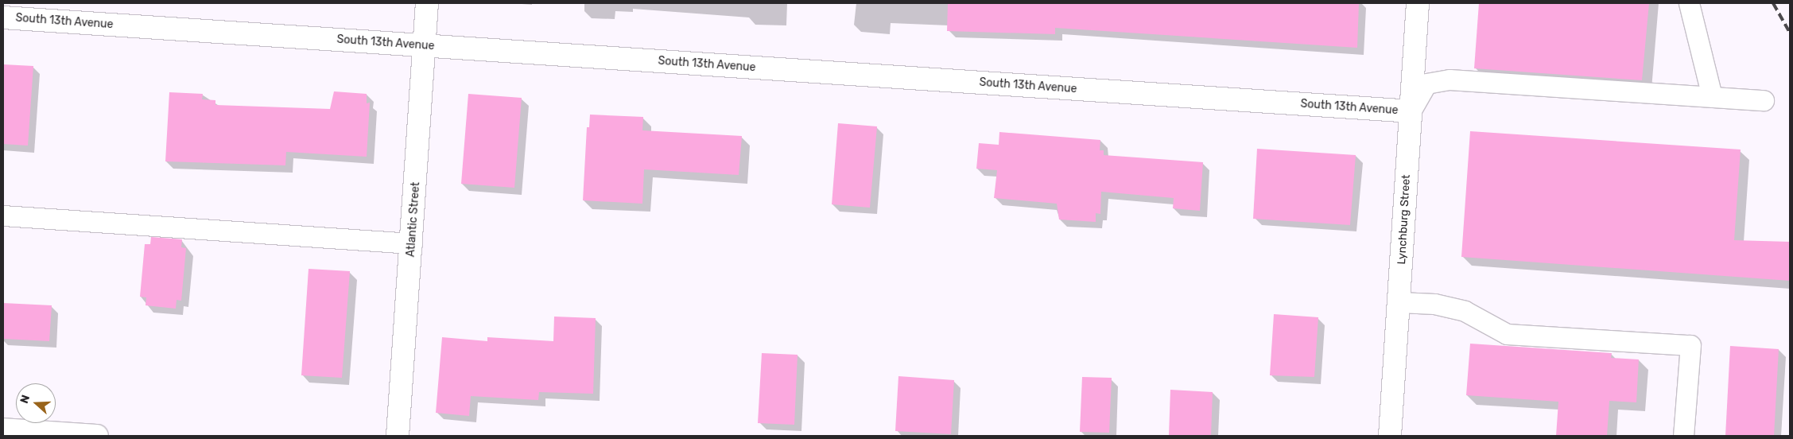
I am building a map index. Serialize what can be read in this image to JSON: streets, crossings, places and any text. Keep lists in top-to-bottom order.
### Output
{
  "streets": {
    "street": ["South 13th Avenue", "Atlantic Street", "Lynchburg Street"]
  },
  "crossings": [
    ["South 13th Avenue", "Atlantic Street"],
    ["South 13th Avenue", "Lynchburg Street"]
  ],
  "north": "left"
}
